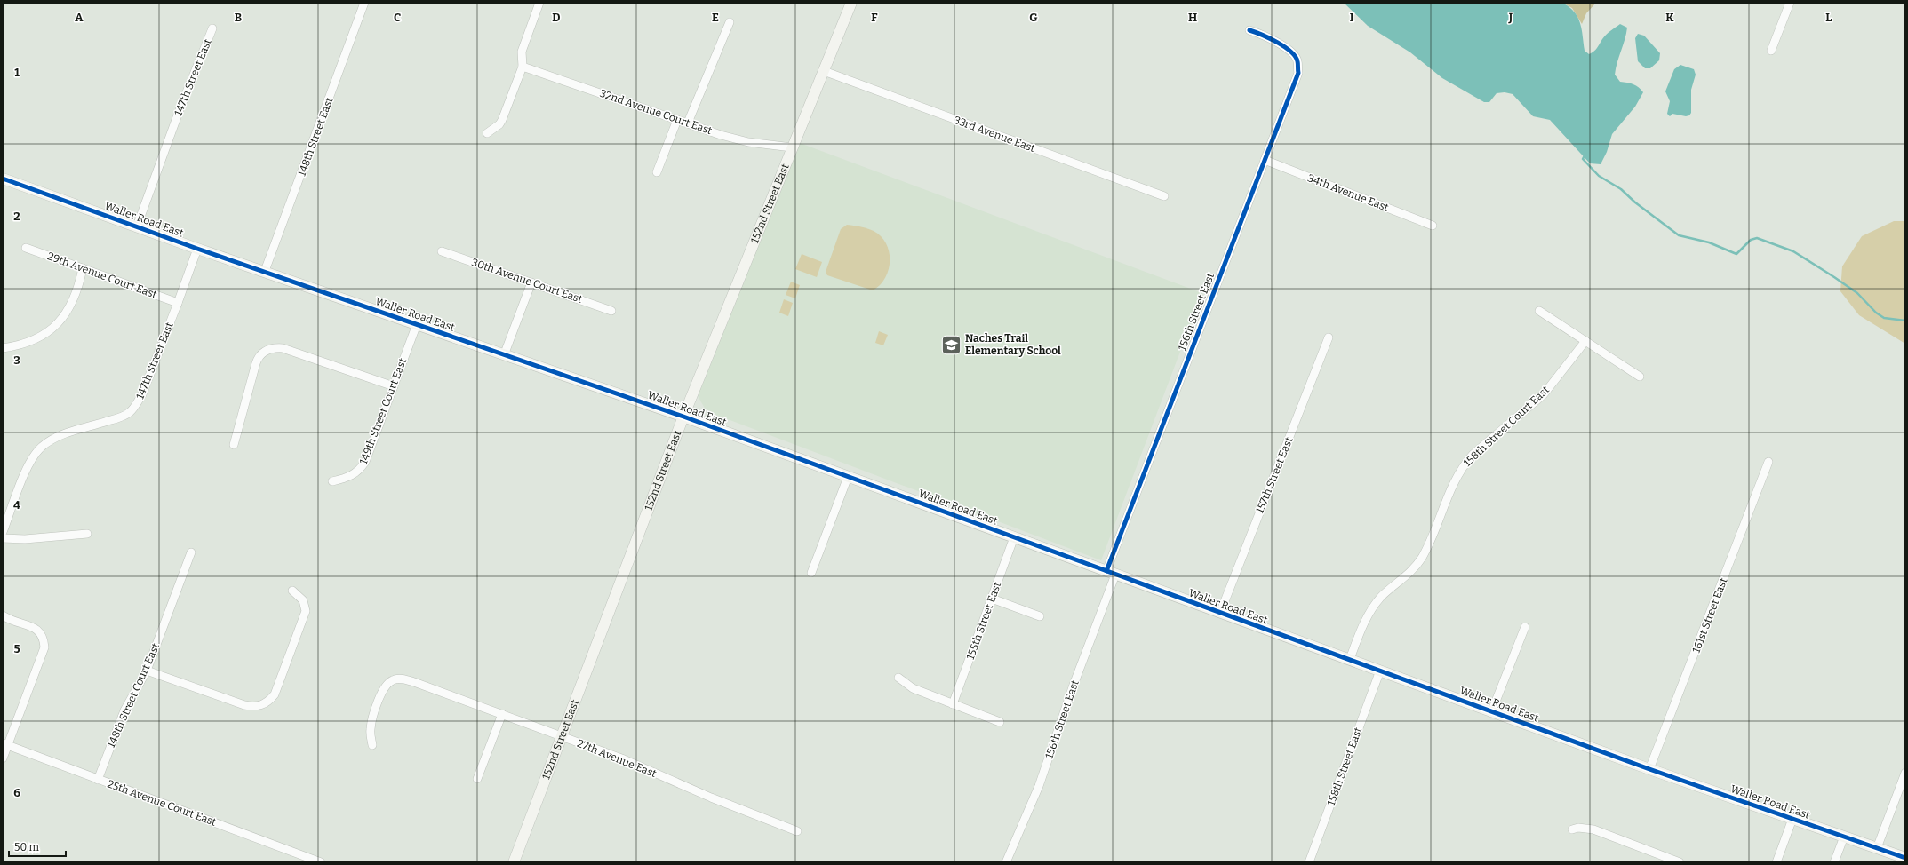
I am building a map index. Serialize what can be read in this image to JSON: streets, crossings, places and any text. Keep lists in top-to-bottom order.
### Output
{
  "streets": {
    "street": [
      "147th Street East",
      "32nd Avenue Court East",
      "33rd Avenue East",
      "148th Street East",
      "34th Avenue East",
      "152nd Street East",
      "Waller Road East",
      "29th Avenue Court East",
      "30th Avenue Court East",
      "156th Street East",
      "149th Street Court East",
      "158th Street Court East",
      "157th Street East",
      "161st Street East",
      "155th Street East",
      "148th Street Court East",
      "27th Avenue East",
      "158th Street East",
      "25th Avenue Court East"
    ]
  },
  "crossings": [
    ["147th Street East", "Waller Road East"],
    ["147th Street East", "29th Avenue Court East"],
    ["32nd Avenue Court East", "152nd Street East"],
    ["33rd Avenue East", "152nd Street East"],
    ["148th Street East", "Waller Road East"],
    ["34th Avenue East", "156th Street East"],
    ["152nd Street East", "Waller Road East"],
    ["152nd Street East", "27th Avenue East"],
    ["Waller Road East", "156th Street East"],
    ["Waller Road East", "149th Street Court East"],
    ["Waller Road East", "158th Street Court East"],
    ["Waller Road East", "157th Street East"],
    ["Waller Road East", "161st Street East"],
    ["Waller Road East", "155th Street East"],
    ["Waller Road East", "158th Street East"],
    ["148th Street Court East", "25th Avenue Court East"]
  ],
  "places": {
    "school or university": ["Naches Trail Elementary School"]
  },
  "scale_bar": "50 m",
  "grid": {
    "columns": [
      "A",
      "B",
      "C",
      "D",
      "E",
      "F",
      "G",
      "H",
      "I",
      "J",
      "K",
      "L"
    ],
    "rows": [
      "1",
      "2",
      "3",
      "4",
      "5",
      "6"
    ]
  }
}
